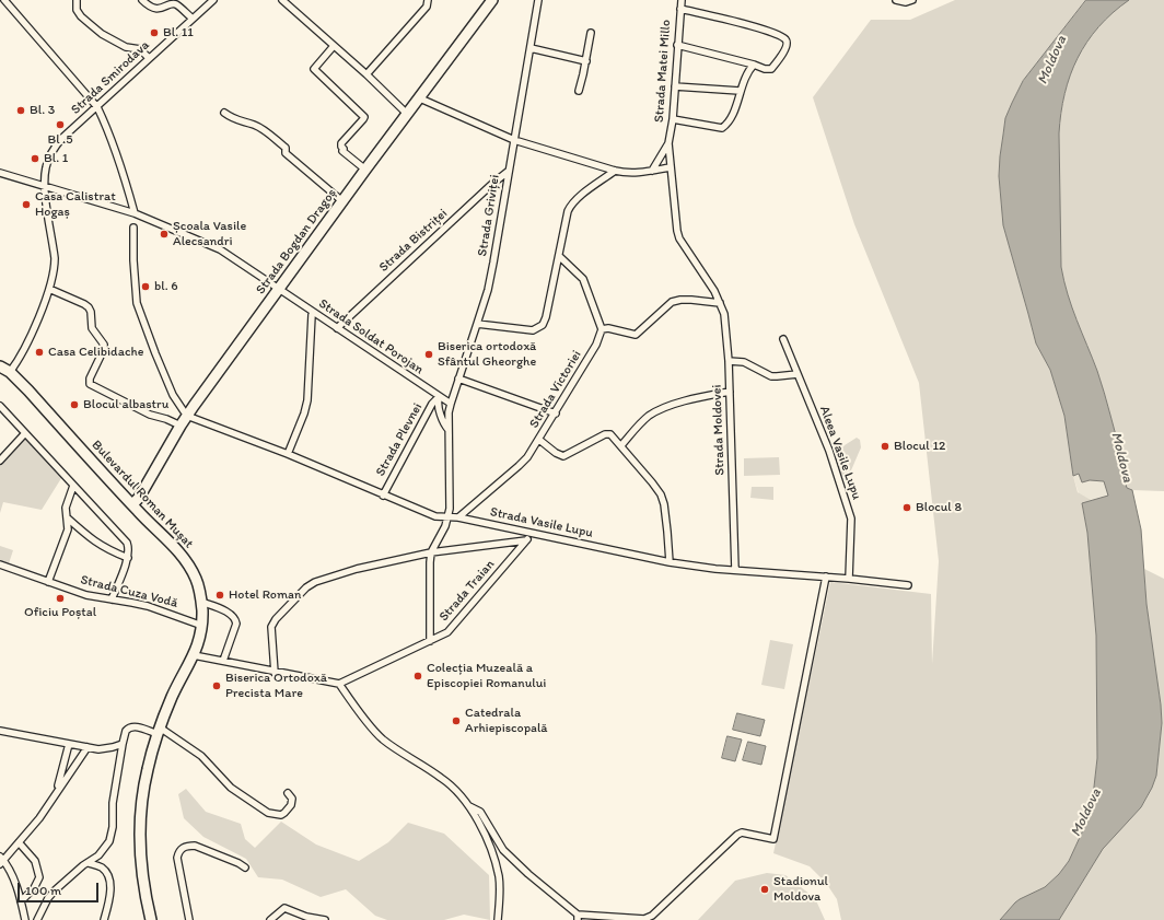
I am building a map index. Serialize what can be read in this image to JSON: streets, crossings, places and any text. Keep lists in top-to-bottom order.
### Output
{
  "streets": {
    "main road": ["Strada Bogdan Dragoș", "Bulevardul Roman Mușat"],
    "street": [
      "Strada Matei Millo",
      "Strada Smirodava",
      "Strada Griviței",
      "Strada Bistriței",
      "Strada Soldat Porojan",
      "Strada Victoriei",
      "Strada Moldovei",
      "Strada Plevnei",
      "Aleea Vasile Lupu",
      "Strada Vasile Lupu",
      "Strada Traian",
      "Strada Cuza Vodă"
    ]
  },
  "crossings": [
    ["Strada Matei Millo", "Strada Moldovei"],
    ["Strada Smirodava", "Strada Soldat Porojan"],
    ["Strada Smirodava", "Bulevardul Roman Mușat"],
    ["Strada Griviței", "Strada Bistriței"],
    ["Strada Griviței", "Strada Soldat Porojan"],
    ["Strada Griviței", "Strada Plevnei"],
    ["Strada Griviței", "Strada Vasile Lupu"],
    ["Strada Griviței", "Strada Traian"],
    ["Strada Bistriței", "Strada Soldat Porojan"],
    ["Strada Bogdan Dragoș", "Strada Soldat Porojan"],
    ["Strada Bogdan Dragoș", "Bulevardul Roman Mușat"],
    ["Strada Bogdan Dragoș", "Strada Vasile Lupu"],
    ["Strada Soldat Porojan", "Strada Plevnei"],
    ["Strada Victoriei", "Strada Vasile Lupu"],
    ["Strada Moldovei", "Strada Vasile Lupu"],
    ["Strada Plevnei", "Strada Vasile Lupu"],
    ["Aleea Vasile Lupu", "Strada Vasile Lupu"],
    ["Bulevardul Roman Mușat", "Strada Cuza Vodă"],
    ["Strada Vasile Lupu", "Strada Traian"]
  ],
  "water": ["Moldova"],
  "places": [
    "Bl. 11",
    "Bl. 3",
    "Bl .5",
    "Bl. 1",
    "Casa Calistrat Hogaș",
    "Școala Vasile Alecsandri",
    "bl. 6",
    "Casa Celibidache",
    "Biserica ortodoxă Sfântul Gheorghe",
    "Blocul albastru",
    "Blocul 12",
    "Blocul 8",
    "Hotel Roman",
    "Oficiu Poștal",
    "Colecția Muzeală a Episcopiei Romanului",
    "Biserica Ortodoxă Precista Mare",
    "Catedrala Arhiepiscopală",
    "Stadionul Moldova"
  ],
  "scale_bar": "100 m"
}
